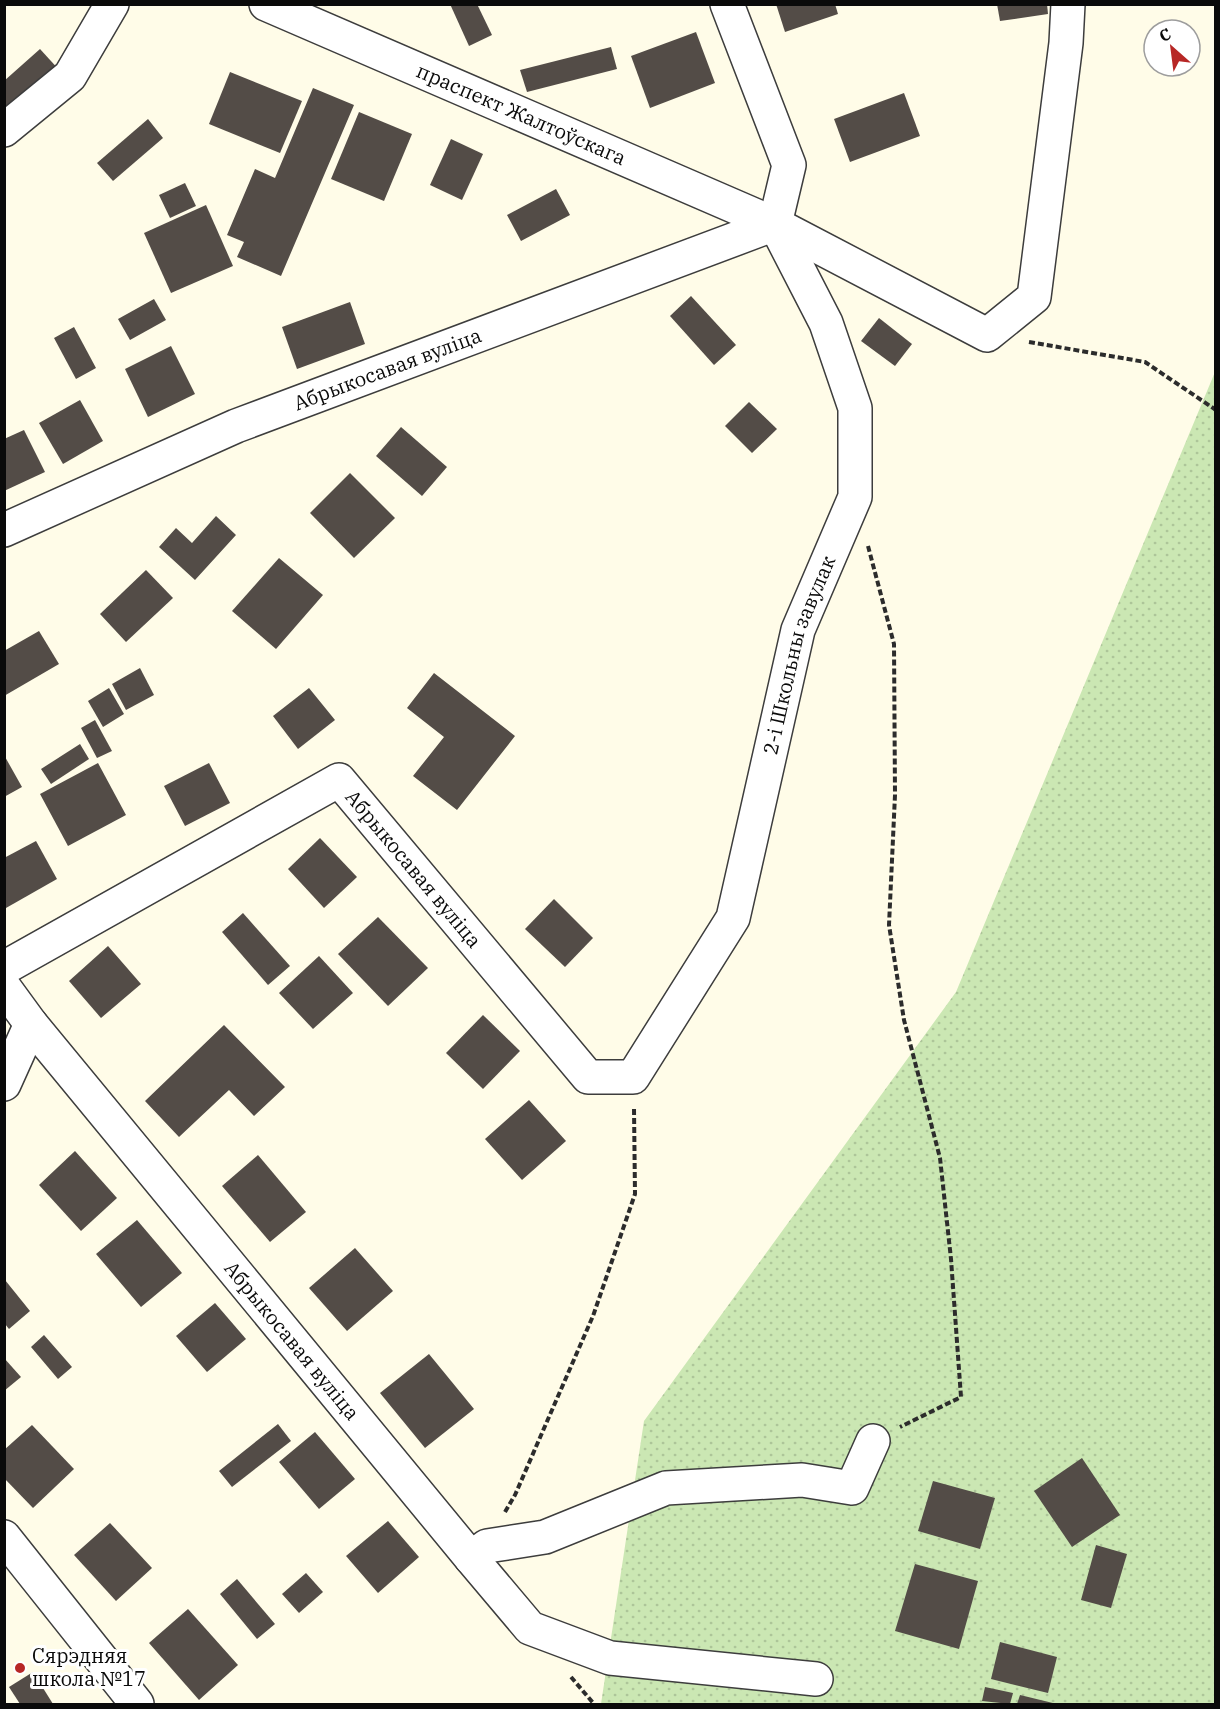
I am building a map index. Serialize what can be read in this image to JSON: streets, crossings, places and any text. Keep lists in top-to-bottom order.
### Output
{
  "streets": {
    "street": ["праспект Жалтоўскага", "Абрыкосавая вуліца", "2-і Школьны завулак"]
  },
  "crossings": [
    ["праспект Жалтоўскага", "Абрыкосавая вуліца"],
    ["праспект Жалтоўскага", "2-і Школьны завулак"],
    ["Абрыкосавая вуліца", "2-і Школьны завулак"]
  ],
  "places": ["Сярэдняя школа №17"],
  "north": "top left"
}
